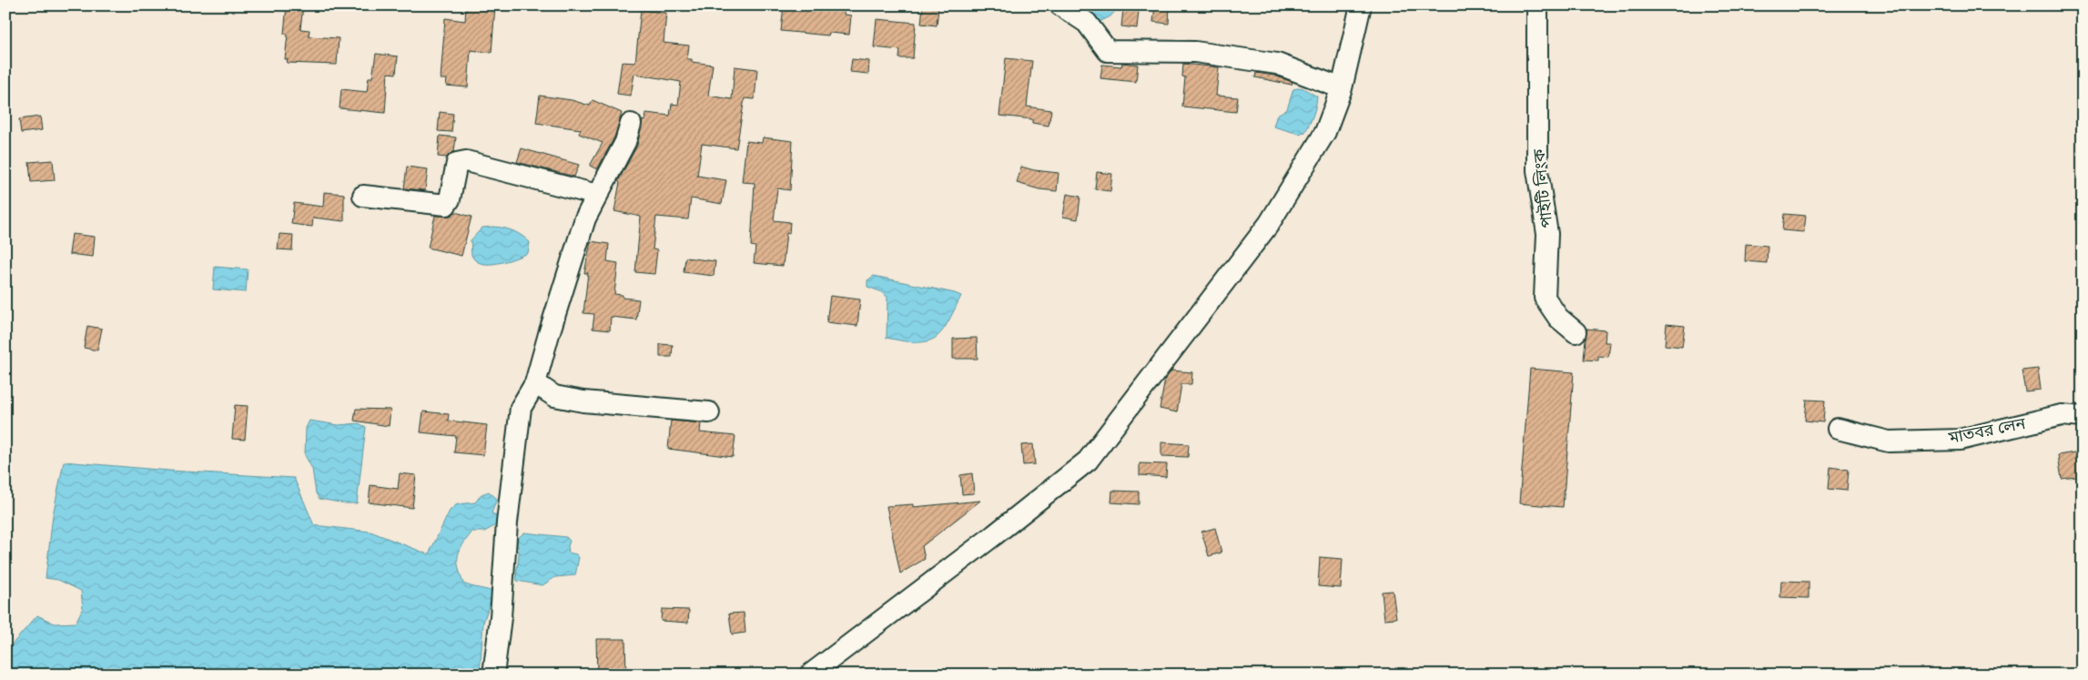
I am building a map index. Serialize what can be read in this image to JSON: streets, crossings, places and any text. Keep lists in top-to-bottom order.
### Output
{
  "streets": {
    "street": ["পাইটি লিংক", "মাতবর লেন"]
  }
}
